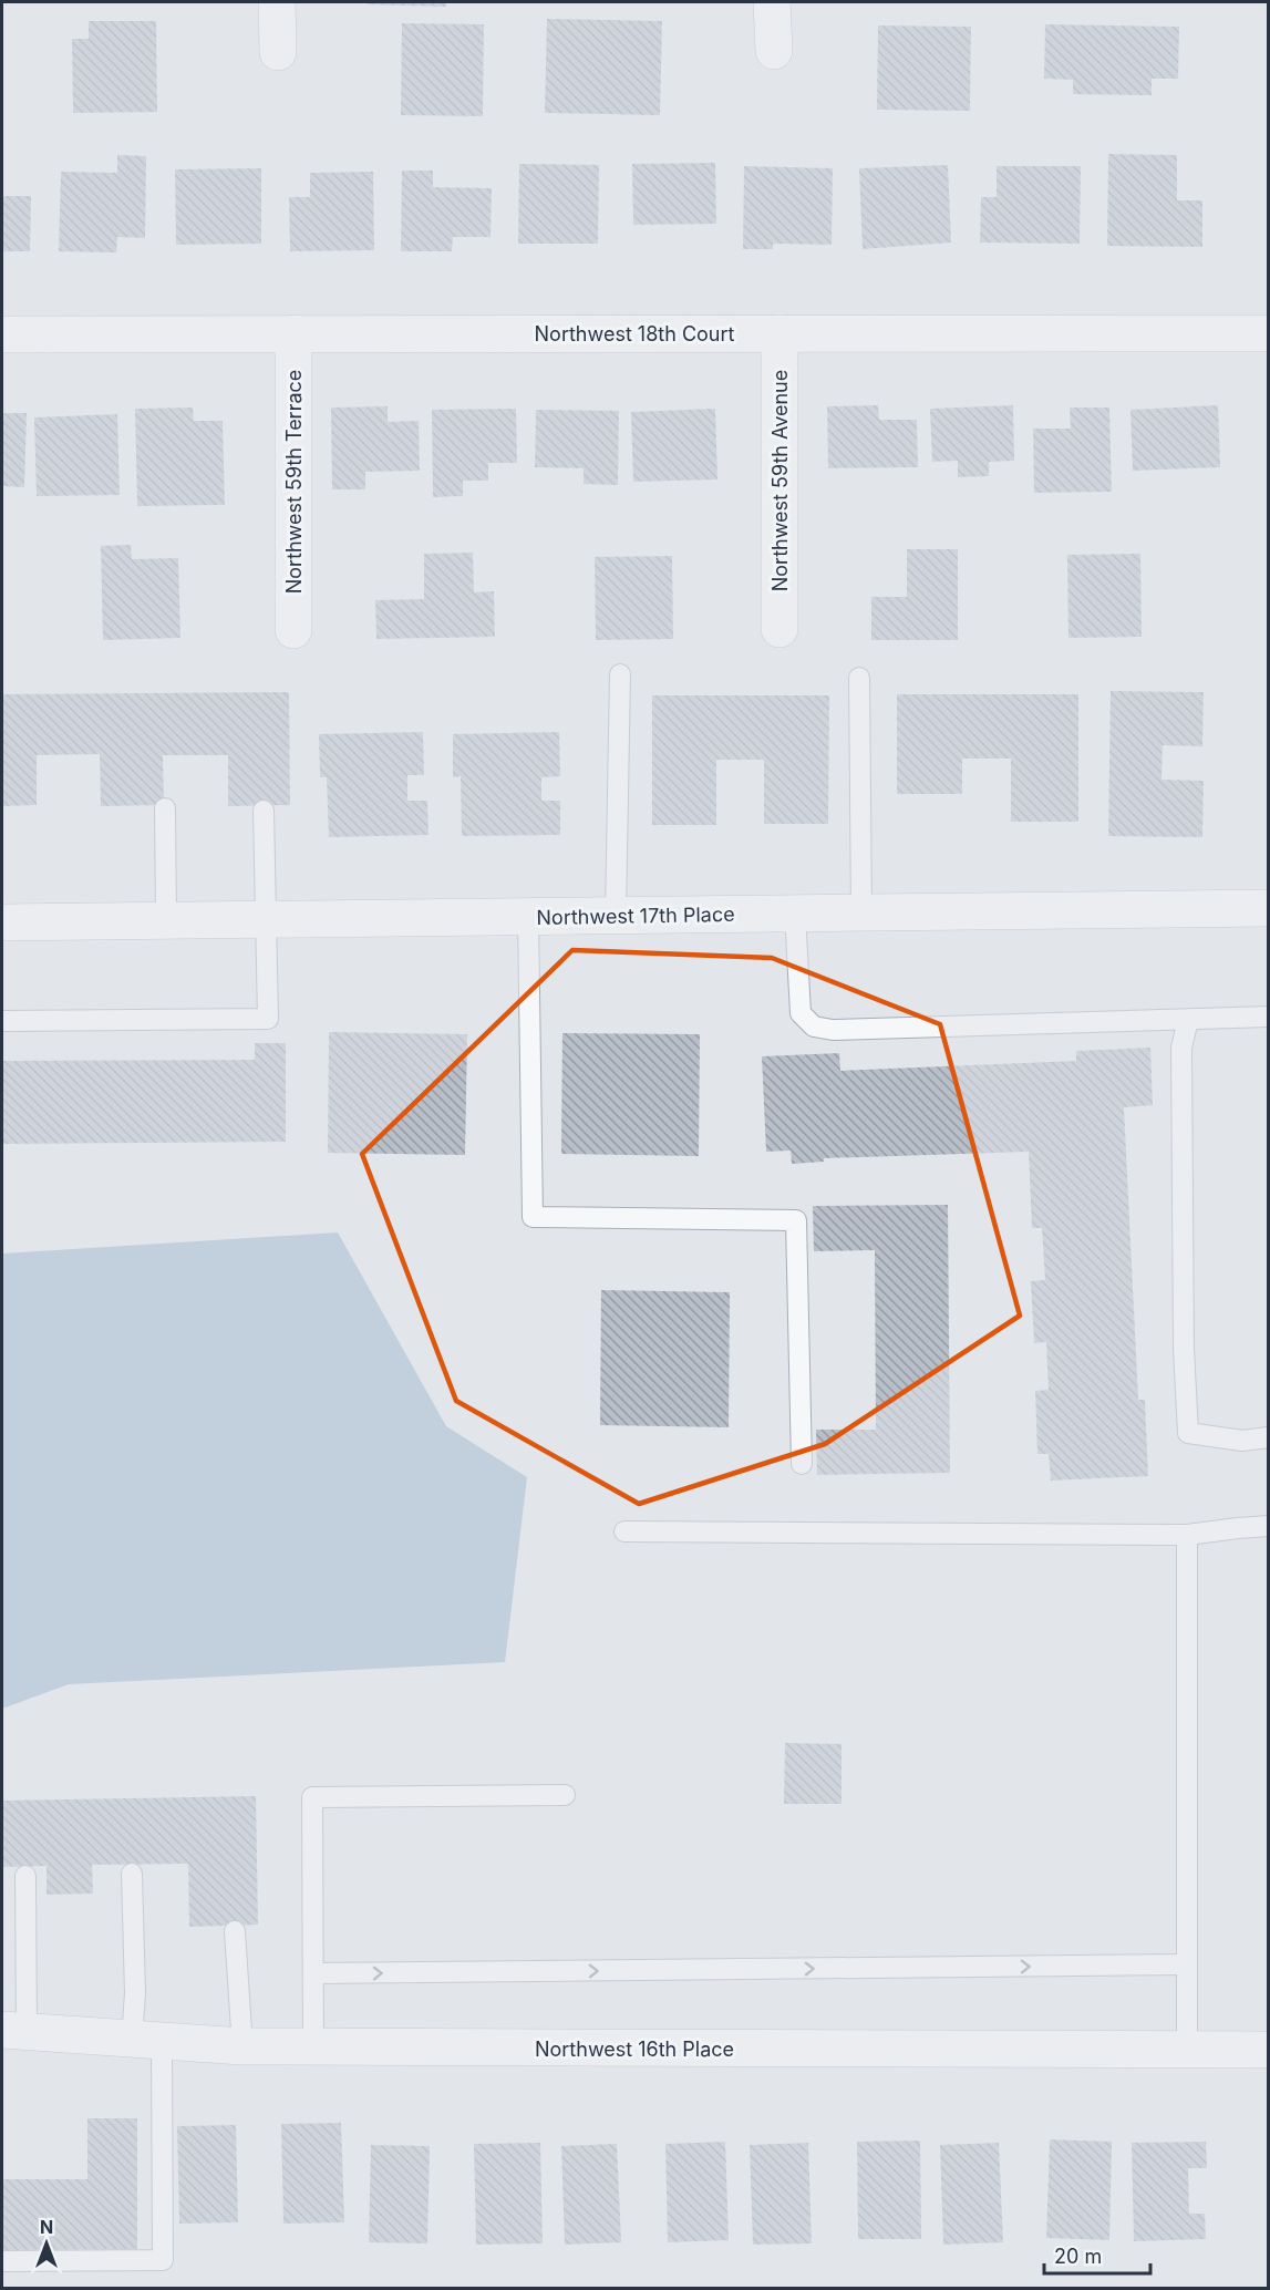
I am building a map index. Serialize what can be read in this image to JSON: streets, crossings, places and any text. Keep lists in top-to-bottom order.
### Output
{
  "streets": {
    "street": [
      "Northwest 18th Court",
      "Northwest 59th Avenue",
      "Northwest 59th Terrace",
      "Northwest 17th Place",
      "Northwest 16th Place"
    ]
  },
  "crossings": [
    ["Northwest 18th Court", "Northwest 59th Avenue"],
    ["Northwest 18th Court", "Northwest 59th Terrace"]
  ],
  "scale_bar": "20 m",
  "north": "top"
}
